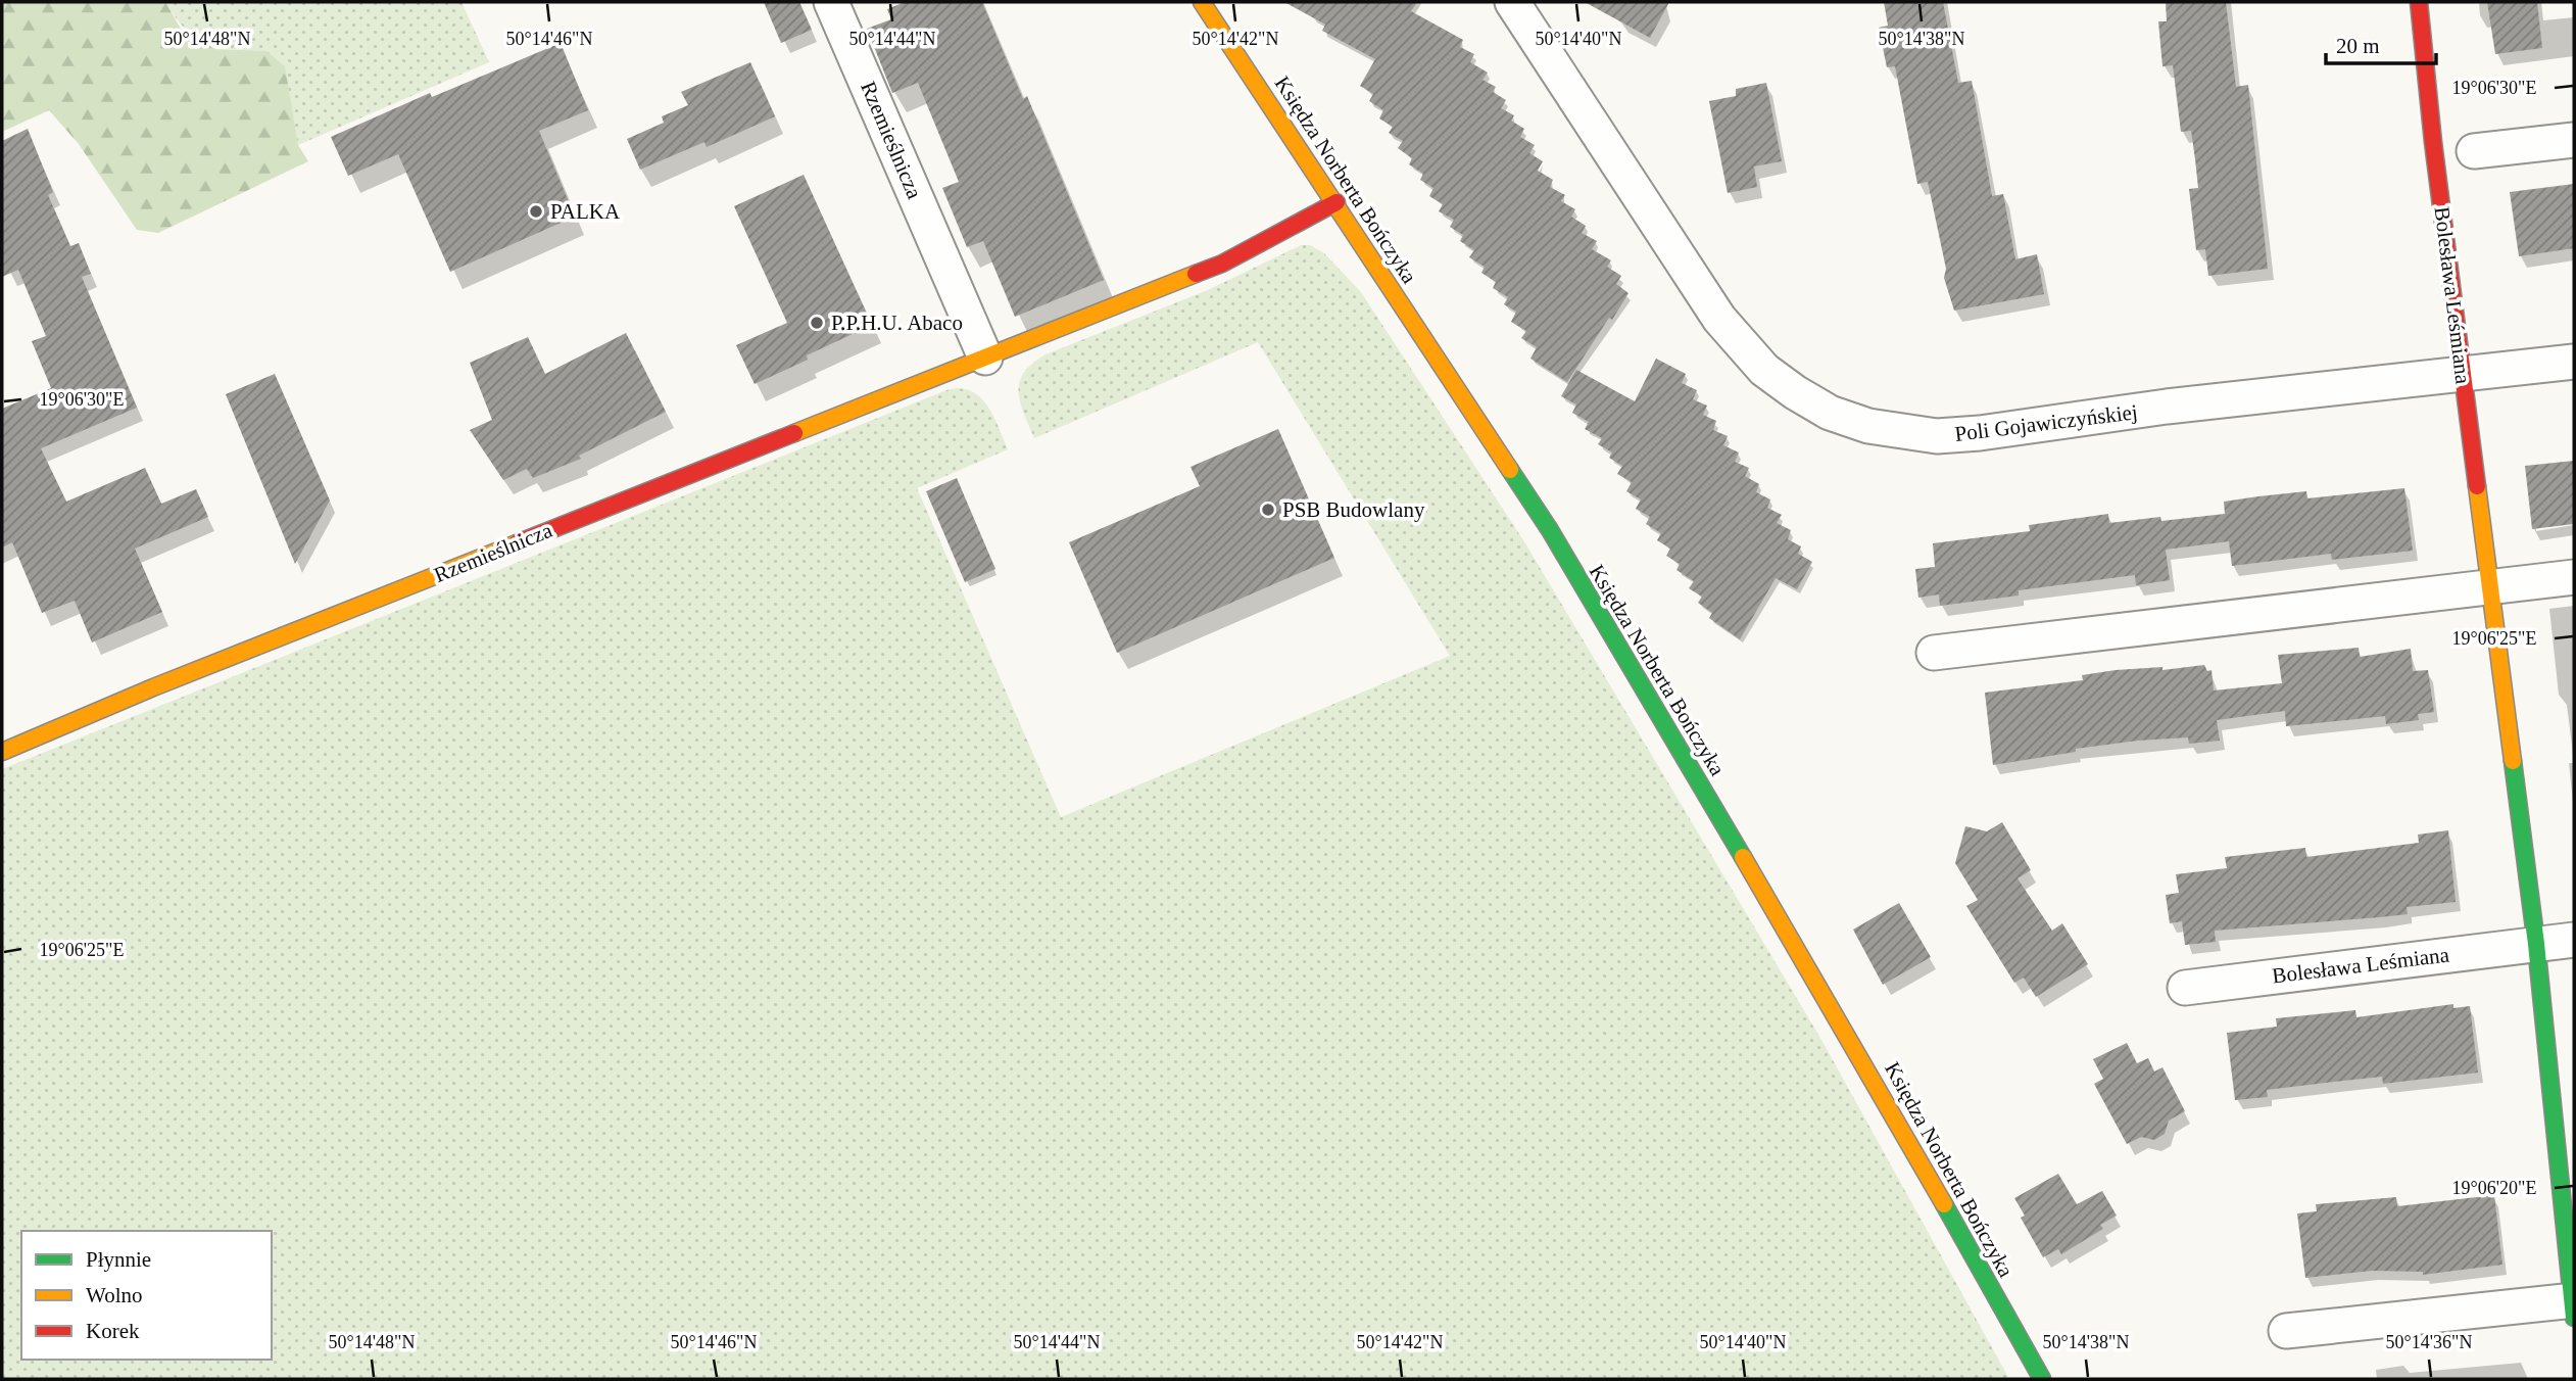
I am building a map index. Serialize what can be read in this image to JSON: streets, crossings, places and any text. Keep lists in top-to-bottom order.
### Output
{
  "streets": {
    "street": [
      "Rzemieślnicza",
      "Księdza Norberta Bończyka",
      "Bolesława Leśmiana",
      "Poli Gojawiczyńskiej"
    ]
  },
  "crossings": [
    ["Rzemieślnicza", "Księdza Norberta Bończyka"],
    ["Bolesława Leśmiana", "Poli Gojawiczyńskiej"]
  ],
  "places": ["PALKA", "P.P.H.U. Abaco", "PSB Budowlany"],
  "legend": ["Płynnie", "Wolno", "Korek"],
  "scale_bar": "20 m",
  "coordinates": [
    "50°14'48\"N",
    "50°14'46\"N",
    "50°14'44\"N",
    "50°14'42\"N",
    "50°14'40\"N",
    "50°14'38\"N",
    "19°06'30\"E",
    "19°06'25\"E",
    "19°06'20\"E",
    "50°14'36\"N"
  ]
}
